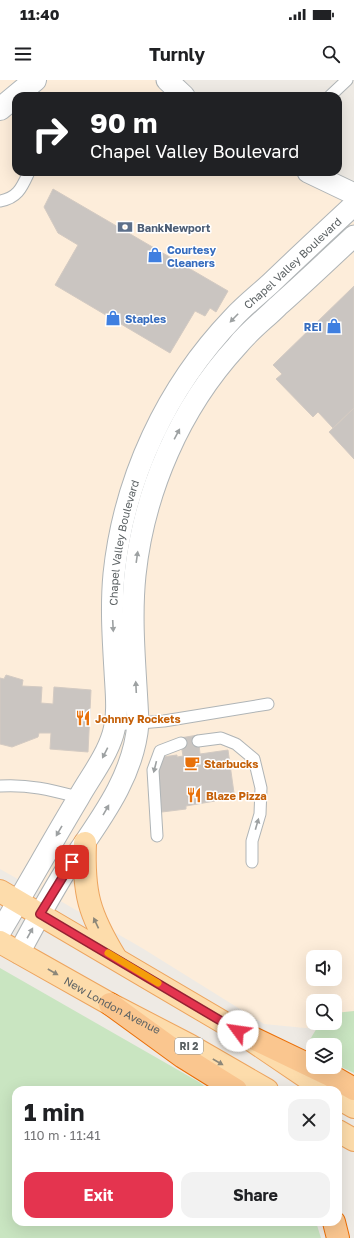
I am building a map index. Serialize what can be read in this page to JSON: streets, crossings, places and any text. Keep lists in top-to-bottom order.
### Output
{
  "streets": {
    "main road": ["New London Avenue", "RI 2"],
    "street": ["Chapel Valley Boulevard"]
  },
  "crossings": [
    ["Chapel Valley Boulevard", "New London Avenue"]
  ],
  "places": {
    "bank": ["BankNewport"],
    "shop": ["Courtesy Cleaners", "Staples", "REI"],
    "restaurant": ["Johnny Rockets", "Blaze Pizza"],
    "cafe": ["Starbucks"]
  },
  "page": {
    "status": "11:40",
    "header": "Turnly",
    "turn": ["90 m", "Chapel Valley Boulevard"],
    "heading": ["1 min", "110 m · 11:41"],
    "buttons": ["Exit", "Share"]
  }
}
